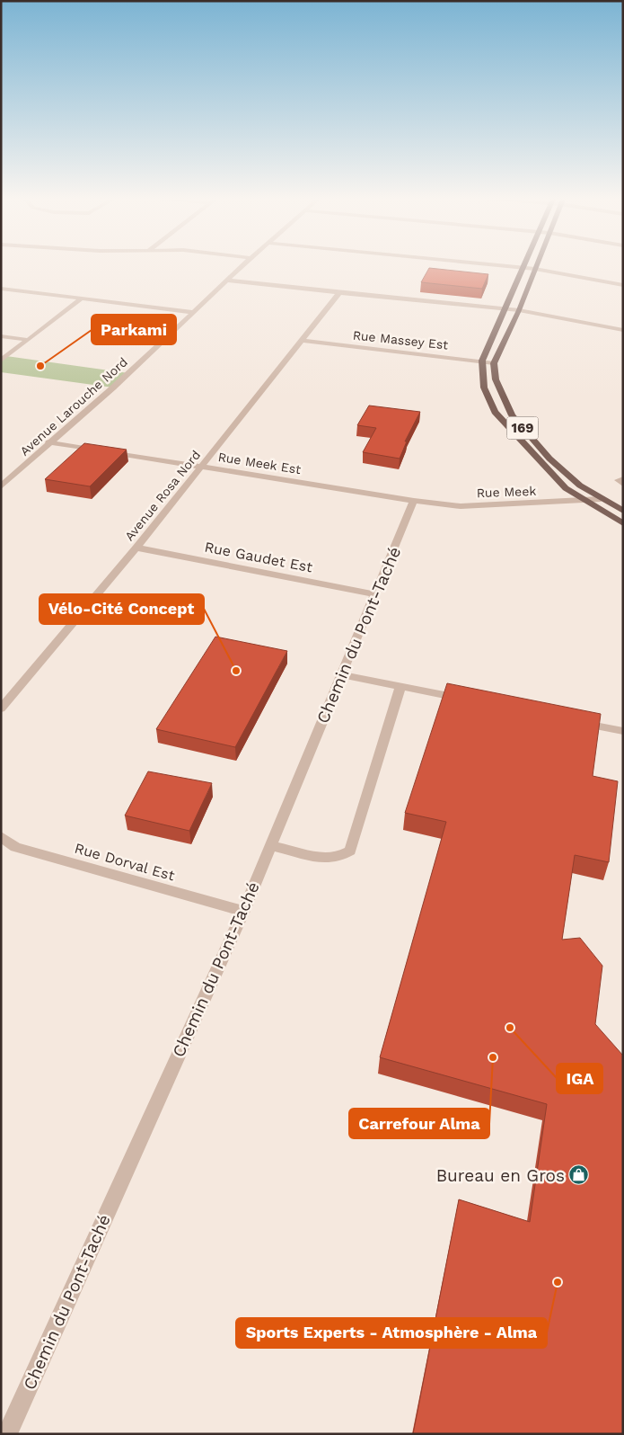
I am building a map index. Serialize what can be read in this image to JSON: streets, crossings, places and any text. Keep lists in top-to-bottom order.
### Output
{
  "streets": {
    "main road": ["169"],
    "street": [
      "Rue Massey Est",
      "Avenue Larouche Nord",
      "Rue Meek Est",
      "Rue Meek",
      "Avenue Rosa Nord",
      "Rue Gaudet Est",
      "Chemin du Pont-Taché",
      "Rue Dorval Est"
    ]
  },
  "crossings": [
    ["Rue Massey Est", "169"],
    ["Rue Massey Est", "Avenue Rosa Nord"],
    ["Avenue Larouche Nord", "Rue Meek Est"],
    ["169", "Rue Meek"],
    ["Rue Meek Est", "Rue Meek"],
    ["Rue Meek Est", "Avenue Rosa Nord"],
    ["Rue Meek Est", "Chemin du Pont-Taché"],
    ["Rue Meek", "Chemin du Pont-Taché"],
    ["Avenue Rosa Nord", "Rue Gaudet Est"],
    ["Rue Gaudet Est", "Chemin du Pont-Taché"],
    ["Chemin du Pont-Taché", "Rue Dorval Est"]
  ],
  "places": {
    "other": [
      "Parkami",
      "Vélo-Cité Concept",
      "IGA",
      "Carrefour Alma",
      "Sports Experts - Atmosphère - Alma"
    ],
    "shop": ["Bureau en Gros"]
  }
}
